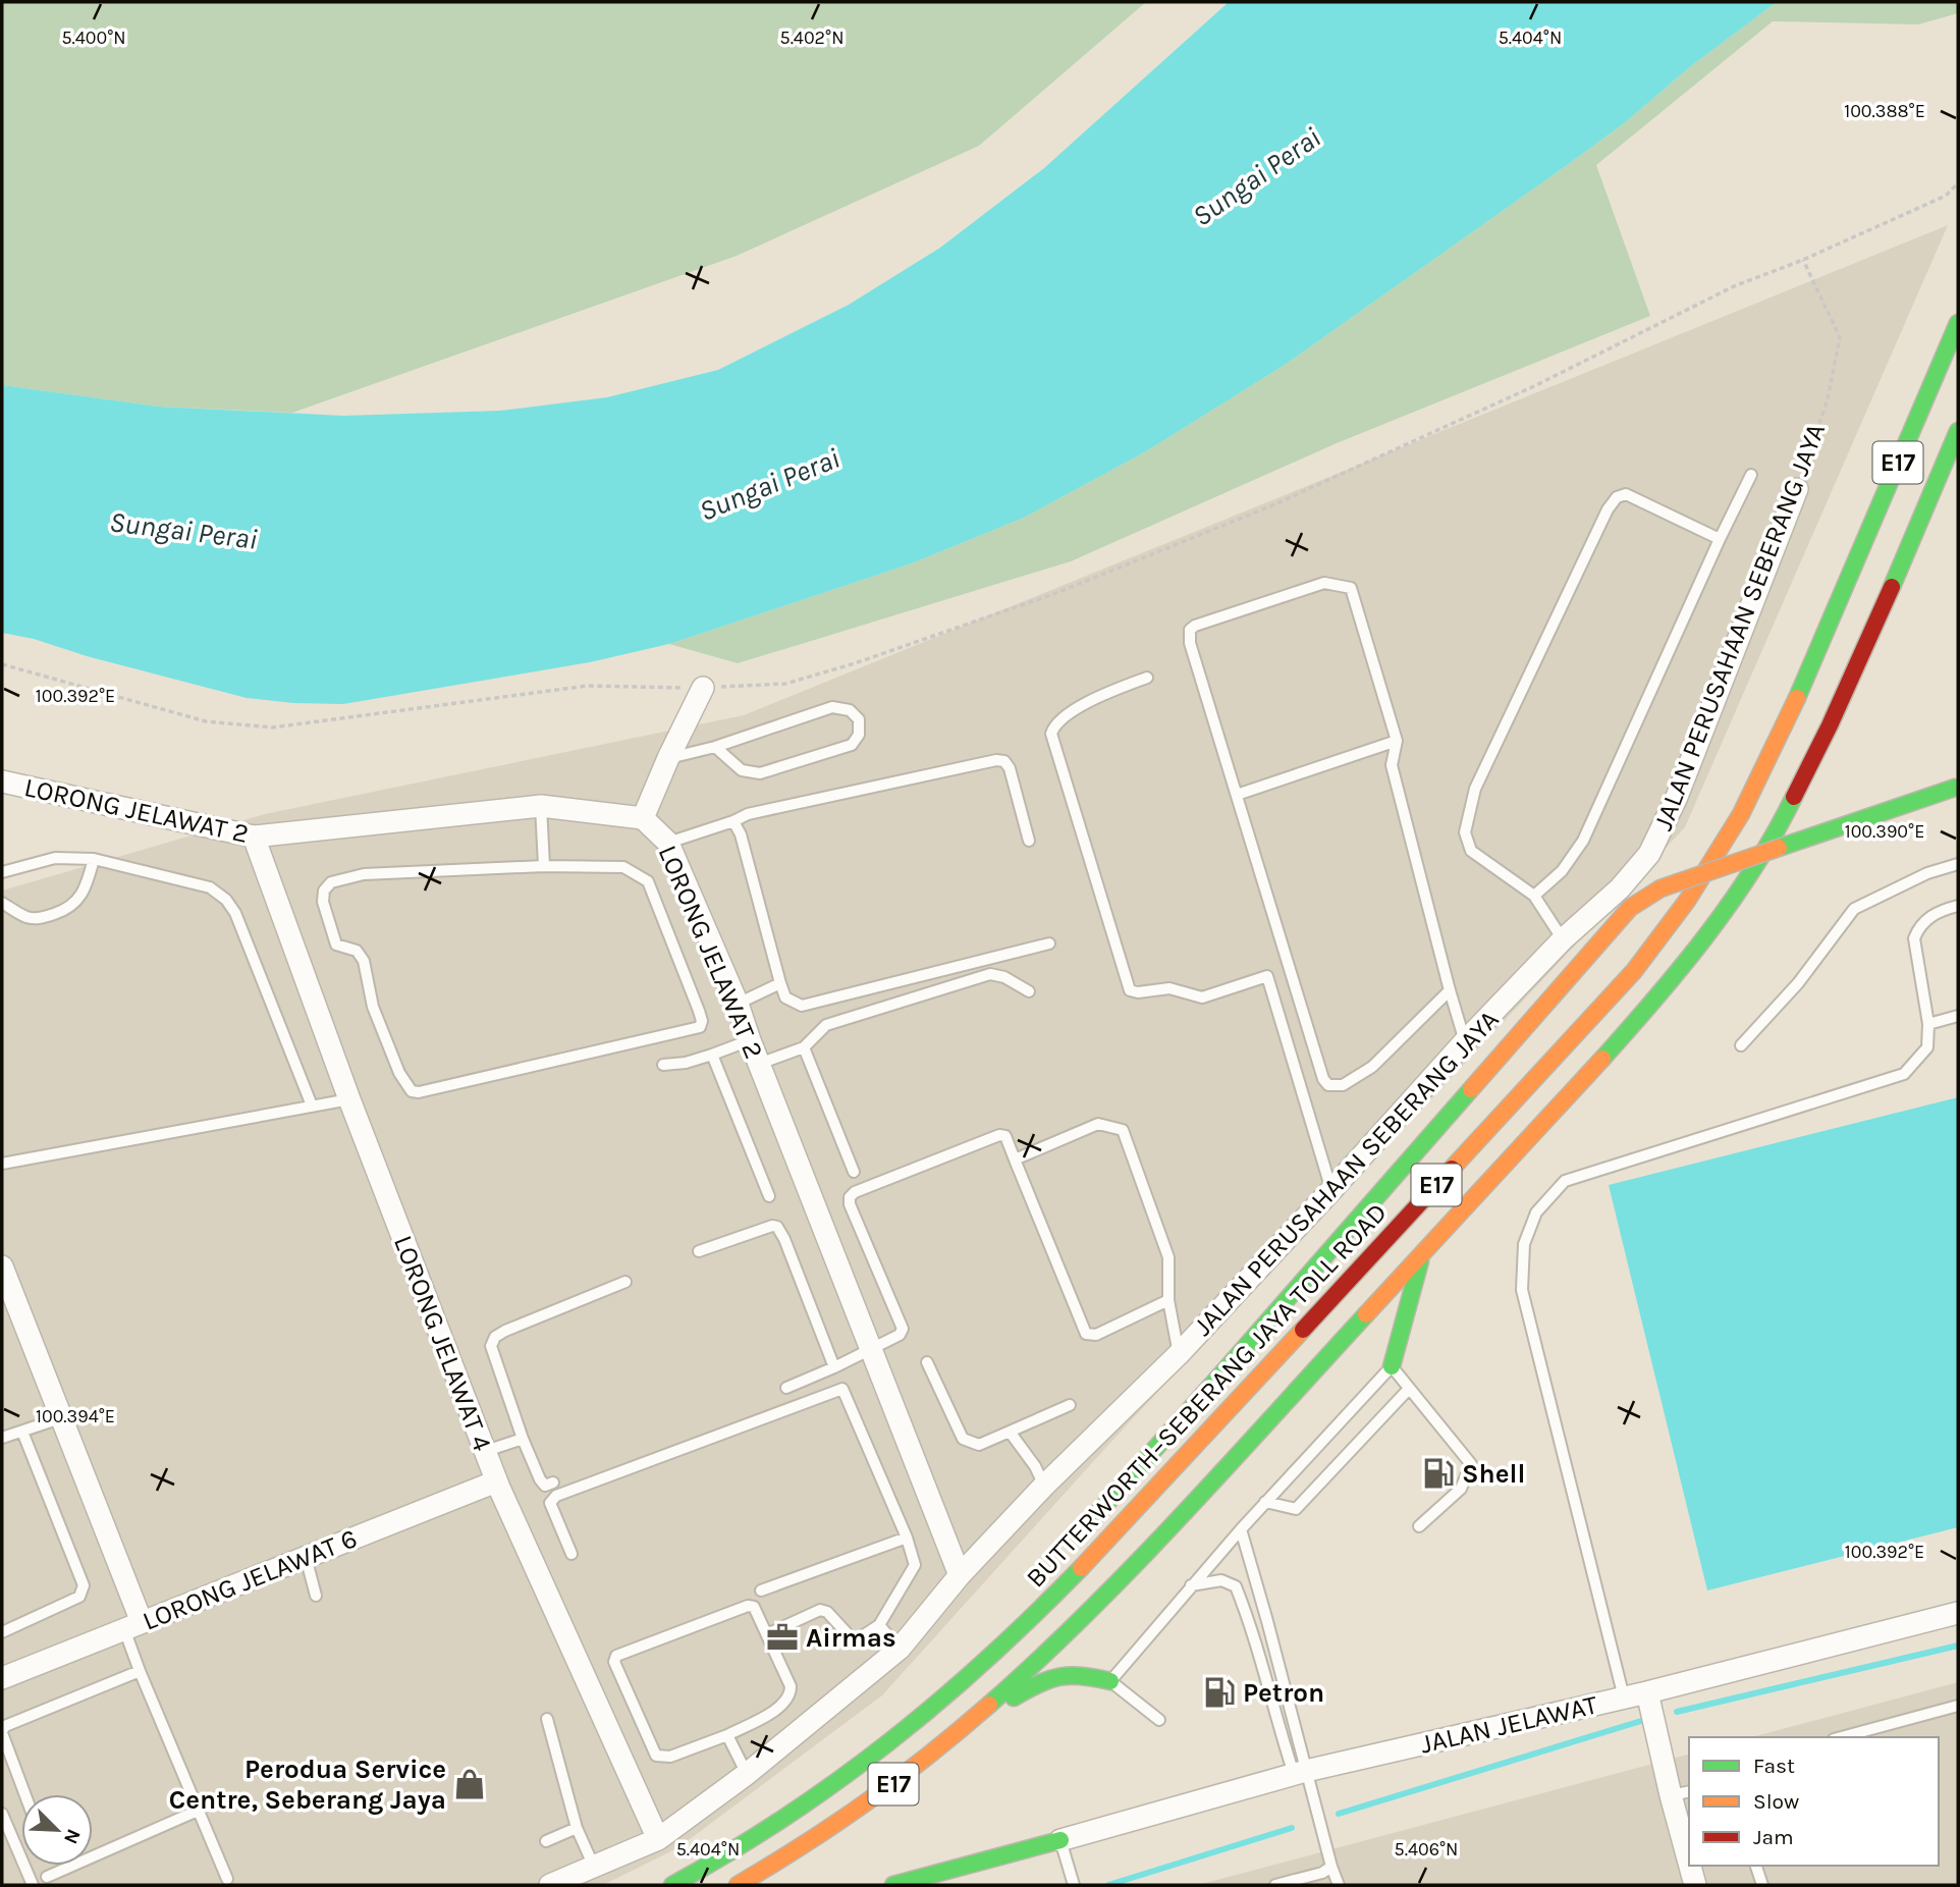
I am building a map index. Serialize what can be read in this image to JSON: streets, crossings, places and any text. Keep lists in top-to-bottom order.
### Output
{
  "streets": {
    "highway": ["E17", "BUTTERWORTH–SEBERANG JAYA TOLL ROAD"],
    "street": [
      "JALAN PERUSAHAAN SEBERANG JAYA",
      "LORONG JELAWAT 2",
      "LORONG JELAWAT 4",
      "LORONG JELAWAT 6",
      "JALAN JELAWAT"
    ]
  },
  "crossings": [
    ["JALAN PERUSAHAAN SEBERANG JAYA", "LORONG JELAWAT 2"],
    ["JALAN PERUSAHAAN SEBERANG JAYA", "LORONG JELAWAT 4"],
    ["LORONG JELAWAT 2", "LORONG JELAWAT 4"],
    ["LORONG JELAWAT 4", "LORONG JELAWAT 6"]
  ],
  "water": ["Sungai Perai"],
  "places": {
    "fuel station": ["Shell", "Petron"],
    "office": ["Airmas"],
    "shop": ["Perodua Service Centre, Seberang Jaya"]
  },
  "legend": ["Fast", "Slow", "Jam"],
  "north": "bottom right",
  "coordinates": [
    "5.400°N",
    "5.402°N",
    "5.404°N",
    "100.388°E",
    "100.392°E",
    "100.390°E",
    "100.394°E",
    "5.406°N"
  ]
}
